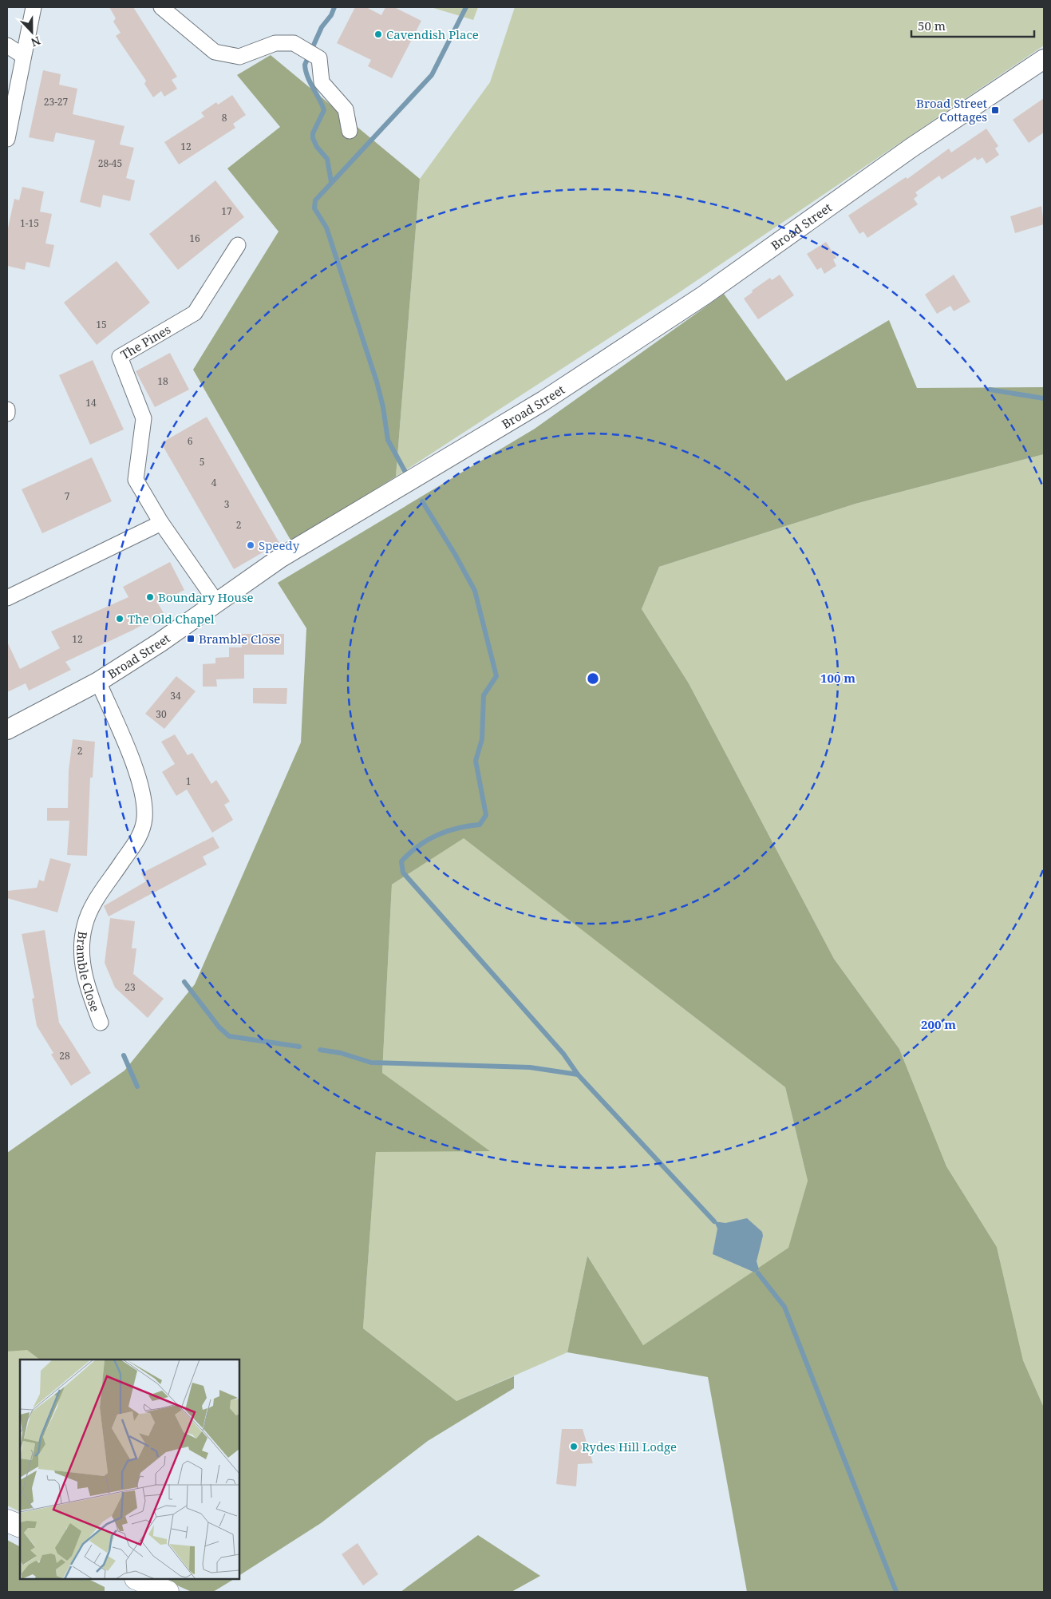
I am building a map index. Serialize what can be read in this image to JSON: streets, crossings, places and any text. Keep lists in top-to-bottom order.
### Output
{
  "streets": {
    "street": ["Broad Street", "The Pines", "Bramble Close"]
  },
  "crossings": [
    ["Broad Street", "The Pines"],
    ["Broad Street", "Bramble Close"]
  ],
  "places": {
    "other": [
      "Cavendish Place",
      "Speedy",
      "Boundary House",
      "The Old Chapel",
      "Rydes Hill Lodge"
    ],
    "transit": ["Broad Street Cottages", "Bramble Close"]
  },
  "house_numbers": [
    "23-27",
    "8",
    "12",
    "28-45",
    "17",
    "1-15",
    "16",
    "15",
    "18",
    "14",
    "6",
    "5",
    "4",
    "7",
    "3",
    "2",
    "12",
    "34",
    "30",
    "2",
    "1",
    "23",
    "28"
  ],
  "scale_bar": "50 m",
  "north": "bottom",
  "rings": ["100 m", "200 m"]
}
